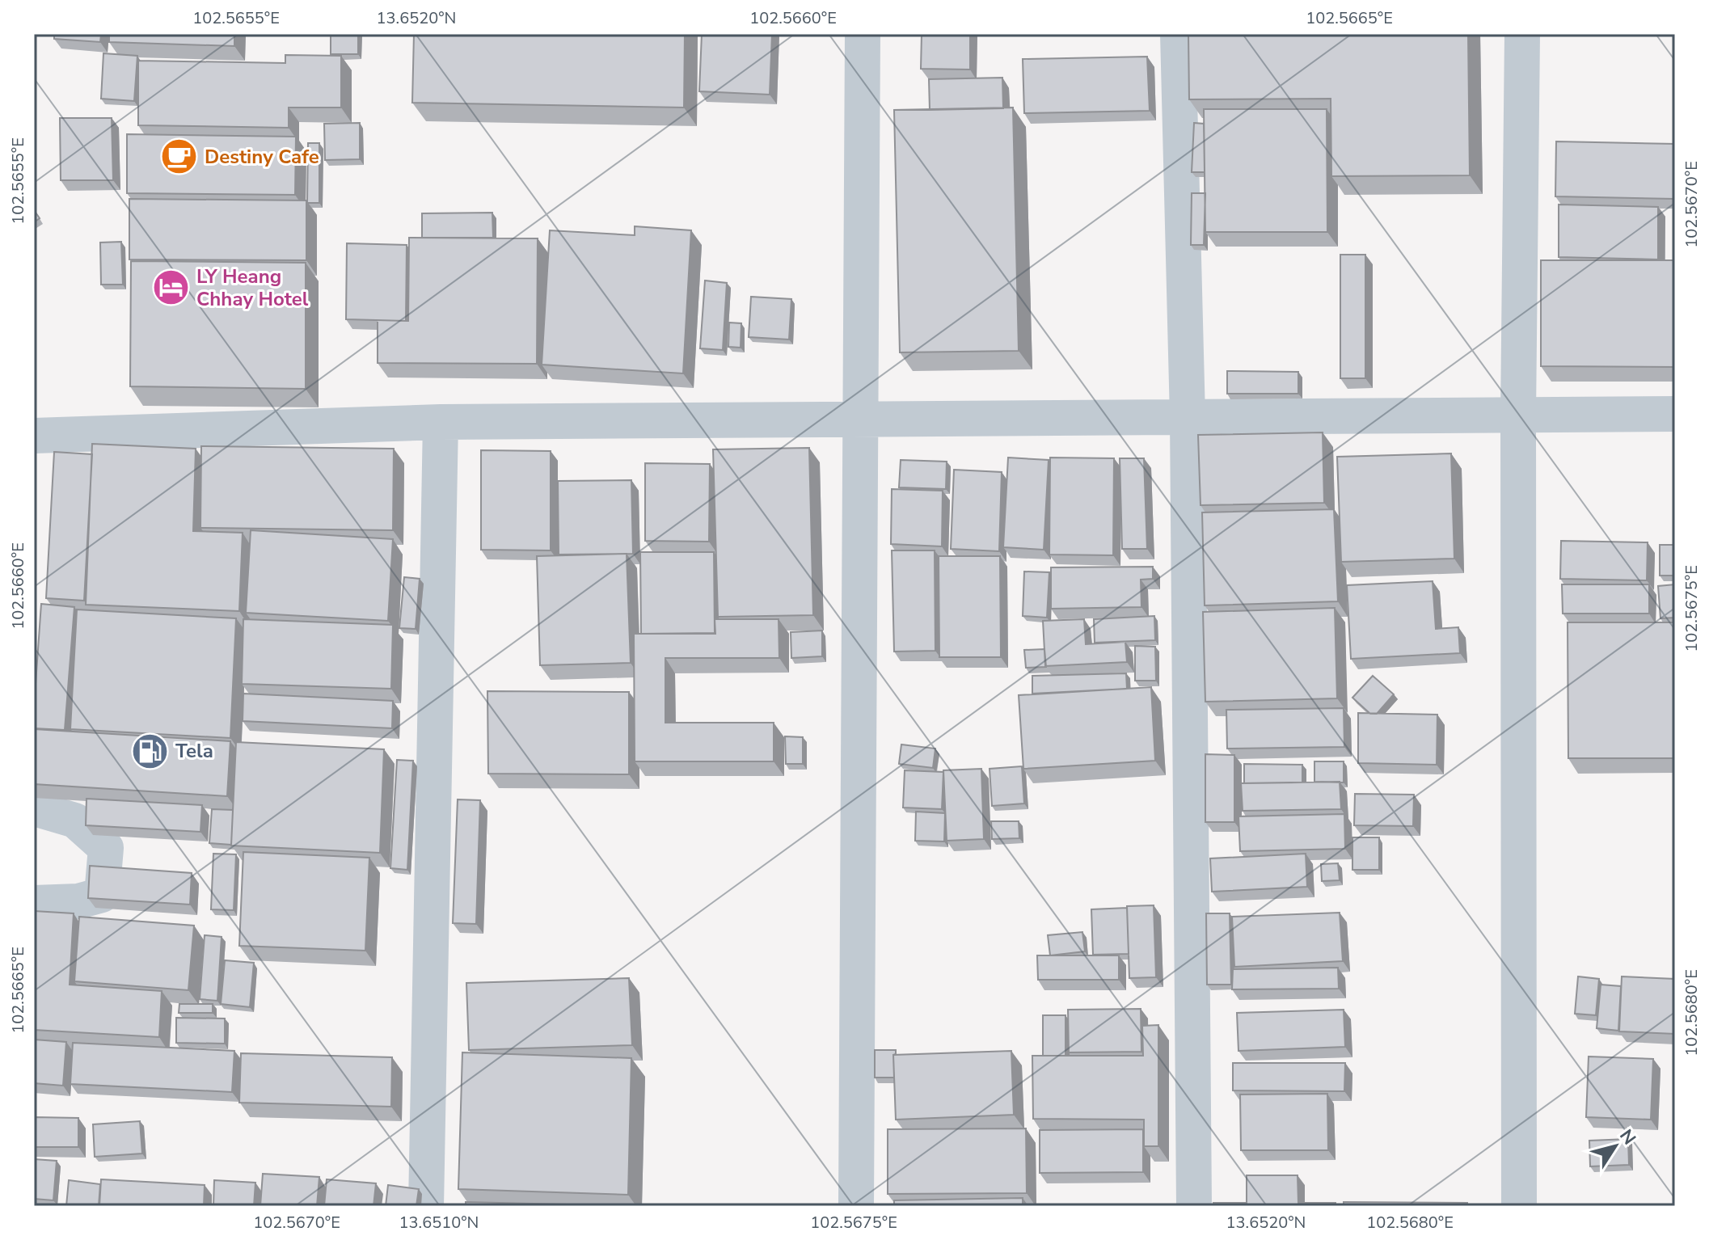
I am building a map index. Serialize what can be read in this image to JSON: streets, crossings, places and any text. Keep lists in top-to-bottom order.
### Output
{
  "places": {
    "cafe": ["Destiny Cafe"],
    "hotel": ["LY Heang Chhay Hotel"],
    "fuel station": ["Tela"]
  },
  "north": "top right",
  "coordinates": [
    "102.5655°E",
    "13.6520°N",
    "102.5660°E",
    "102.5665°E",
    "102.5670°E",
    "102.5675°E",
    "102.5680°E",
    "13.6510°N"
  ]
}
